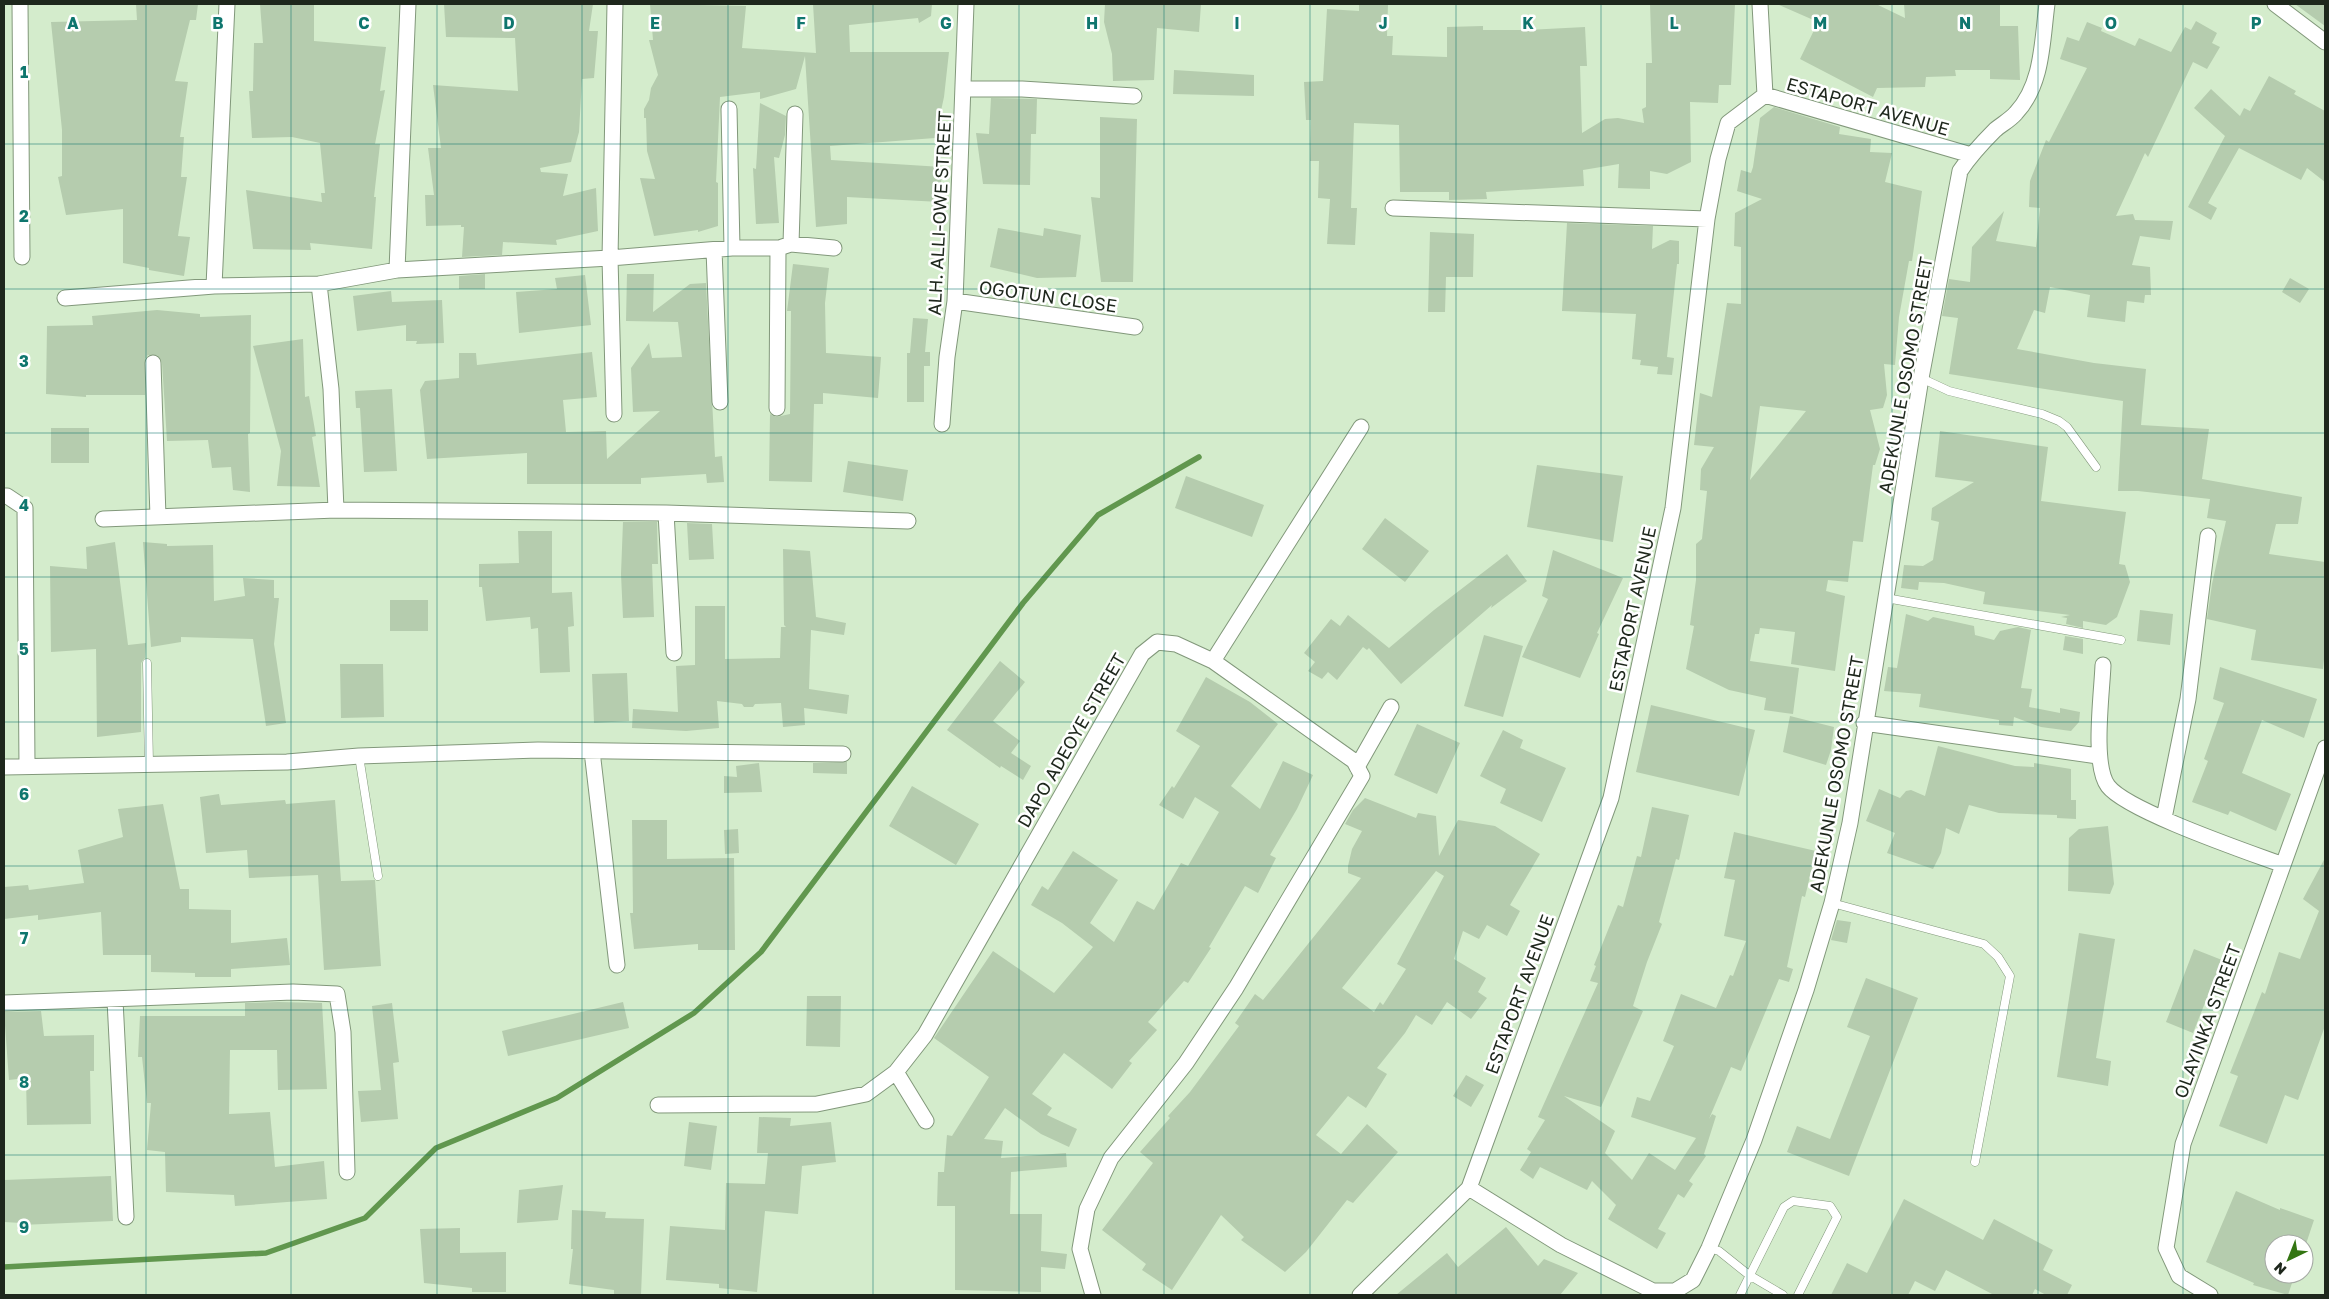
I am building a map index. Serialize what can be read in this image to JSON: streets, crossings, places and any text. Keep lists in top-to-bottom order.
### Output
{
  "streets": {
    "street": [
      "ESTAPORT AVENUE",
      "ALH. ALLI-OWE STREET",
      "OGOTUN CLOSE",
      "ADEKUNLE OSOMO STREET",
      "DAPO ADEOYE STREET",
      "OLAYINKA STREET"
    ]
  },
  "crossings": [
    ["ESTAPORT AVENUE", "ADEKUNLE OSOMO STREET"],
    ["ALH. ALLI-OWE STREET", "OGOTUN CLOSE"]
  ],
  "north": "bottom left",
  "grid": {
    "columns": [
      "A",
      "B",
      "C",
      "D",
      "E",
      "F",
      "G",
      "H",
      "I",
      "J",
      "K",
      "L",
      "M",
      "N",
      "O",
      "P"
    ],
    "rows": [
      "1",
      "2",
      "3",
      "4",
      "5",
      "6",
      "7",
      "8",
      "9"
    ]
  }
}
